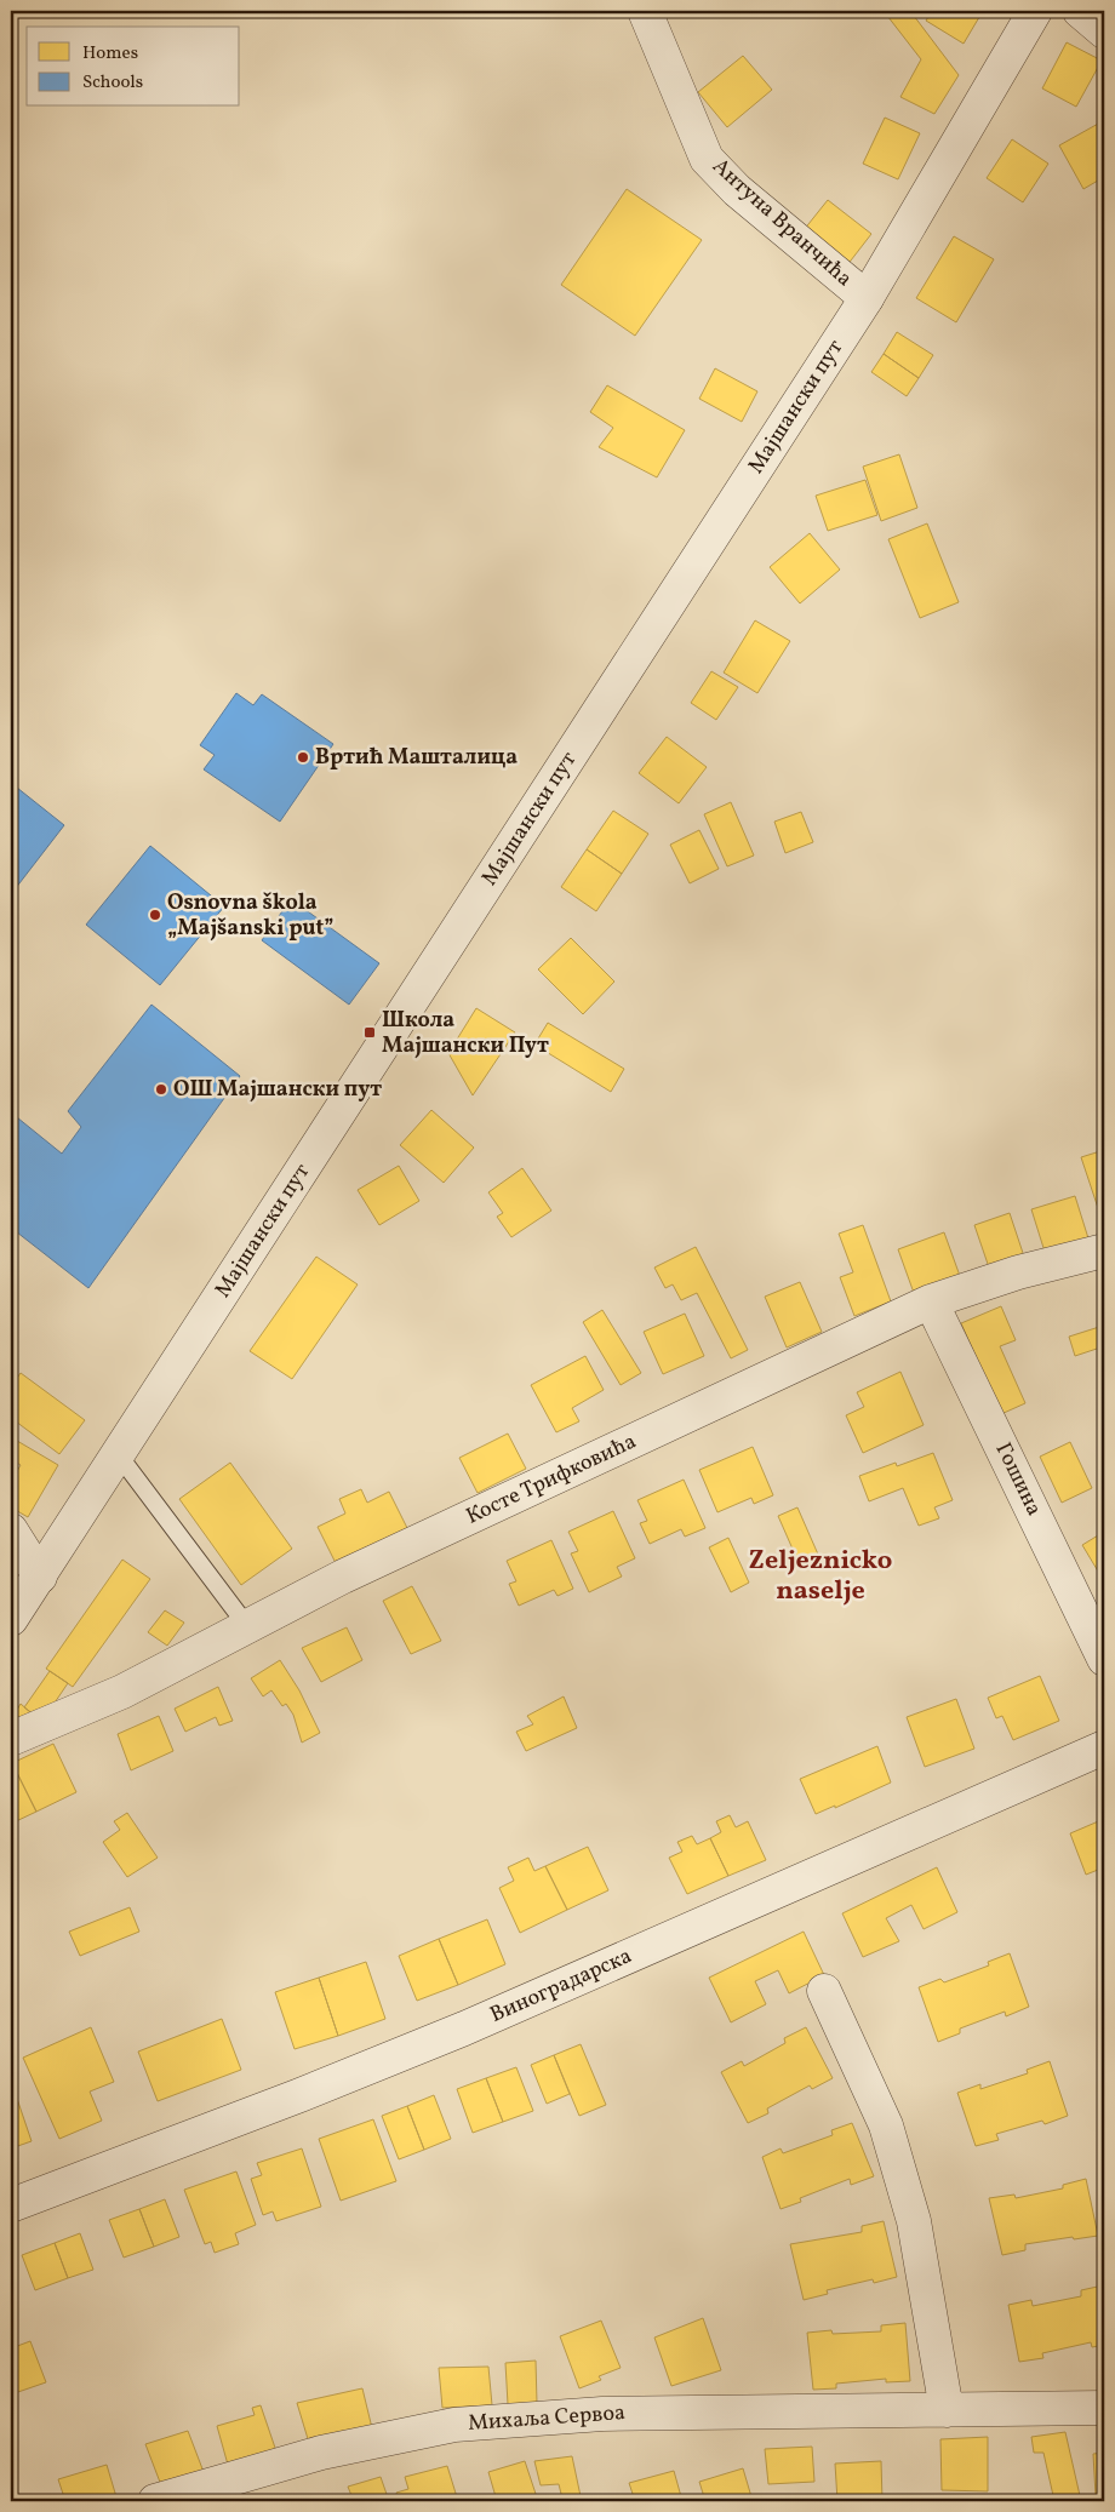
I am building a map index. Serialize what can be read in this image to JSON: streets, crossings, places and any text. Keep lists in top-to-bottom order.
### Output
{
  "streets": {
    "street": [
      "Антуна Вранчића",
      "Мајшански пут",
      "Косте Трифковића",
      "Гошина",
      "Виноградарска",
      "Михаља Сервоа"
    ]
  },
  "crossings": [
    ["Антуна Вранчића", "Мајшански пут"],
    ["Косте Трифковића", "Гошина"]
  ],
  "districts": ["Zeljeznicko naselje"],
  "places": {
    "other": ["Вртић Машталица", "Osnovna škola „Majšanski put”", "ОШ Мајшански пут"],
    "transit": ["Школа Мајшански Пут"]
  },
  "legend": ["Homes", "Schools"]
}
